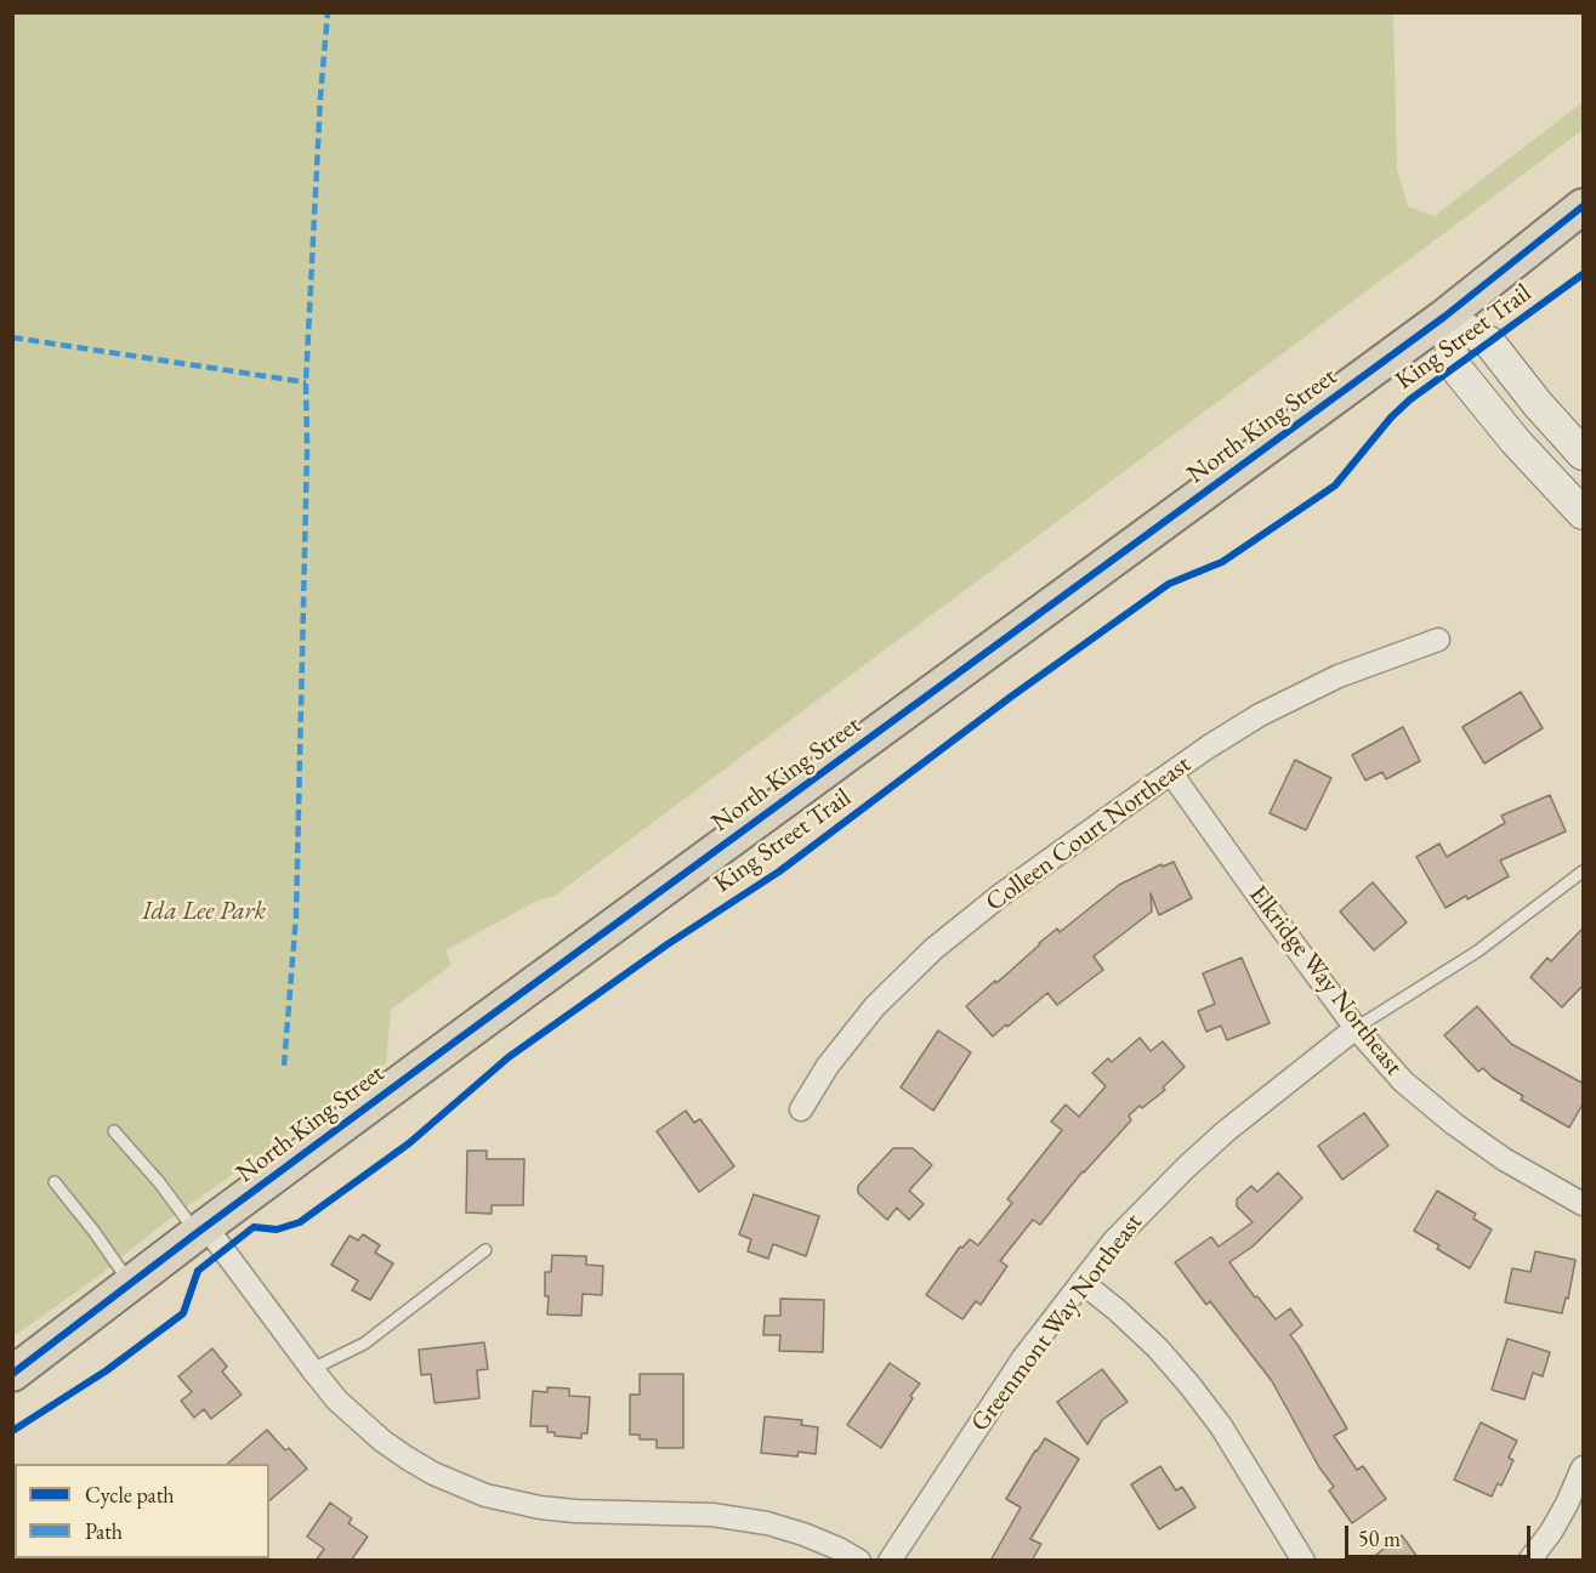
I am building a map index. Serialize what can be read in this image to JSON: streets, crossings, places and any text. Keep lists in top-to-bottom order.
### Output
{
  "streets": {
    "main road": ["North King Street"],
    "street": ["Colleen Court Northeast", "Elkridge Way Northeast", "Greenmont Way Northeast"],
    "cycle path": ["King Street Trail"]
  },
  "crossings": [
    ["Colleen Court Northeast", "Elkridge Way Northeast"],
    ["Elkridge Way Northeast", "Greenmont Way Northeast"]
  ],
  "parks": ["Ida Lee Park"],
  "legend": ["Cycle path", "Path"],
  "scale_bar": "50 m"
}
